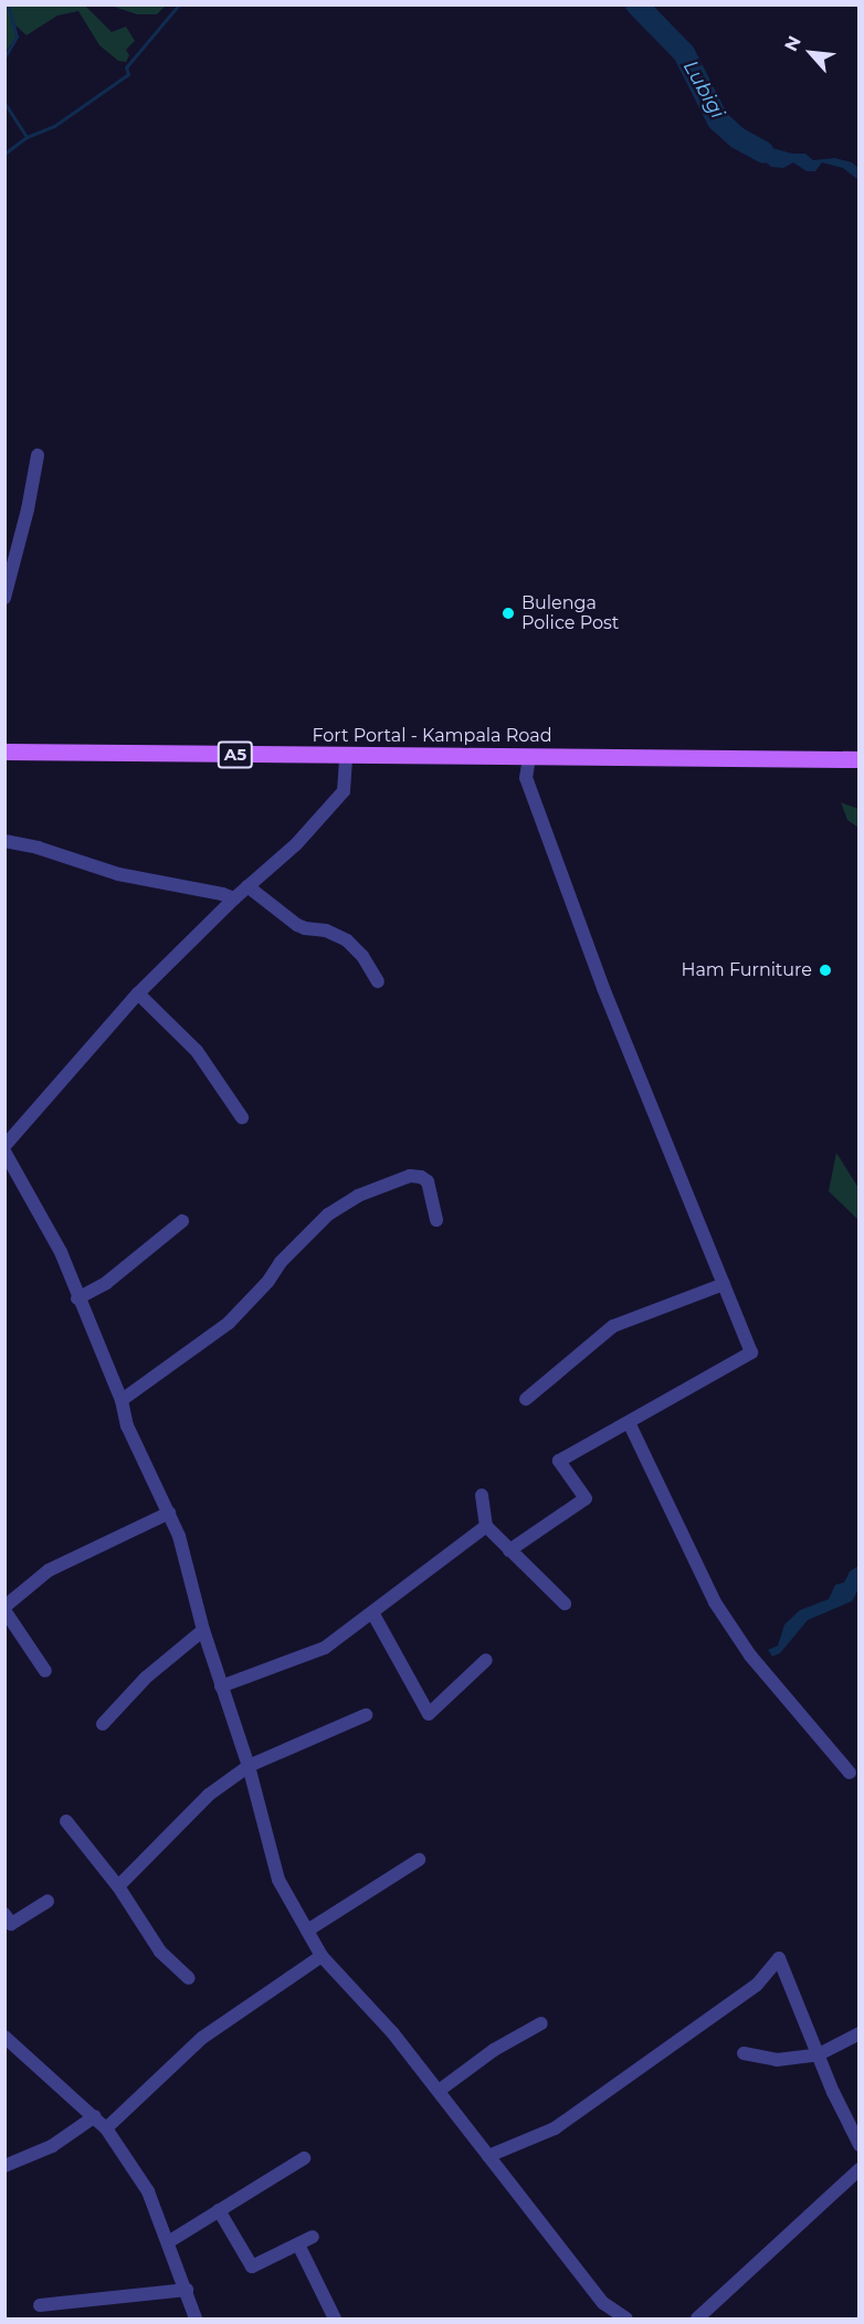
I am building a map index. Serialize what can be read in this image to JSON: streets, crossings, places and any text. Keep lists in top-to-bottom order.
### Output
{
  "streets": {
    "main road": ["Fort Portal - Kampala Road", "A5"]
  },
  "water": ["Lubigi"],
  "places": ["Bulenga Police Post", "Ham Furniture"],
  "north": "top left"
}
